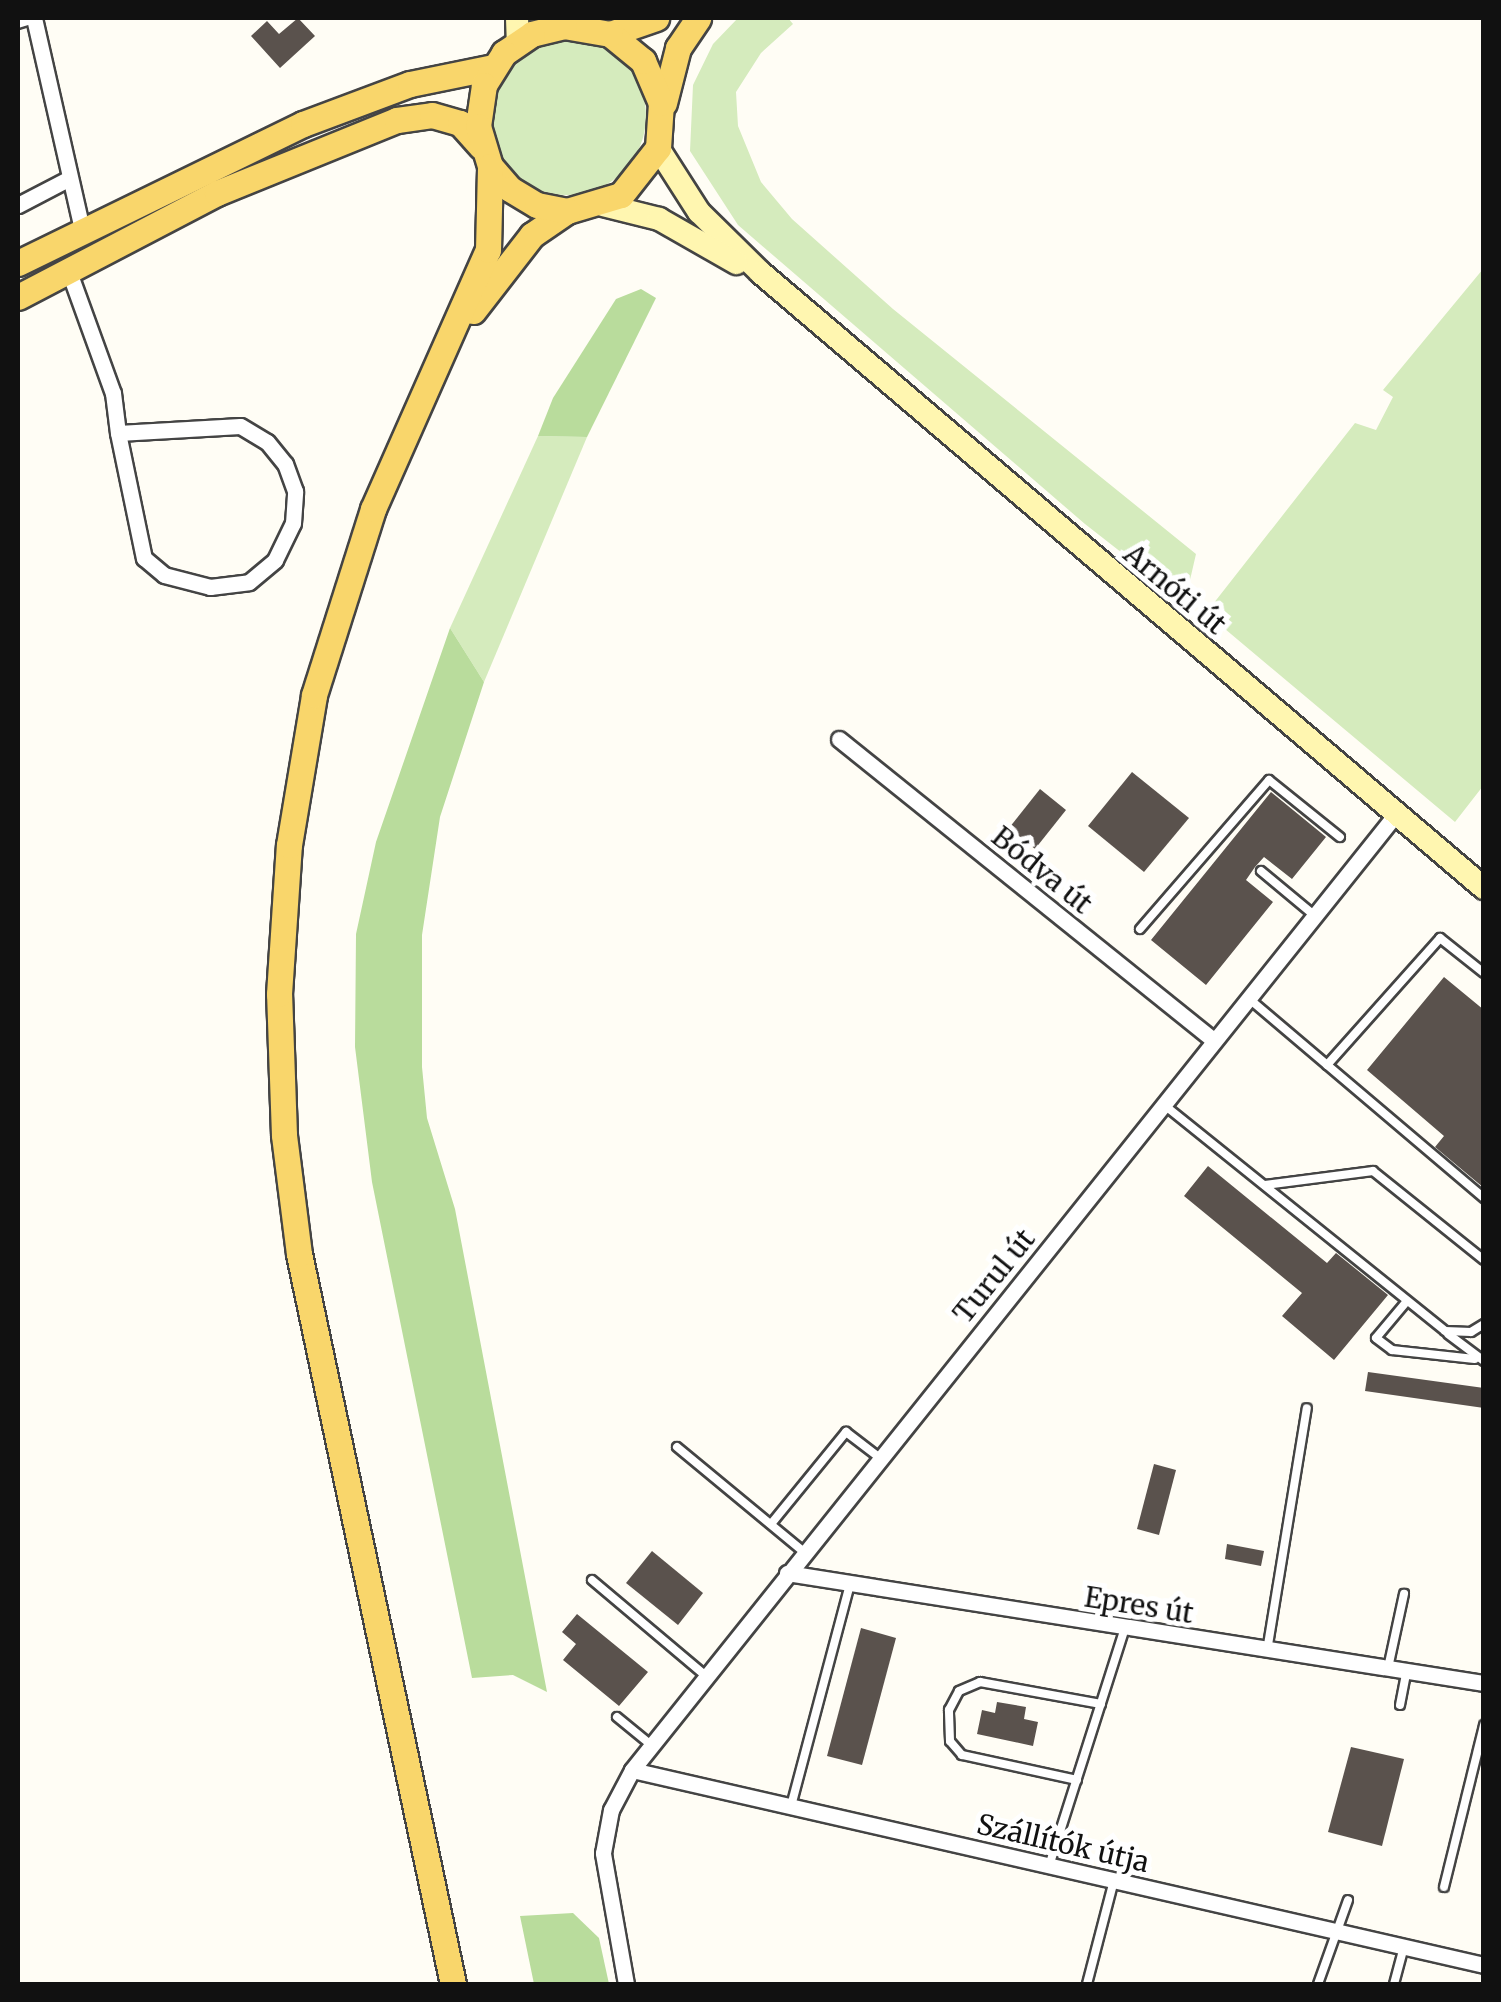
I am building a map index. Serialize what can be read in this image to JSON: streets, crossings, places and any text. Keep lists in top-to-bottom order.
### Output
{
  "streets": {
    "main road": ["Arnóti út"],
    "street": [
      "Bódva út",
      "Turul út",
      "Epres út",
      "Szállítók útja"
    ]
  },
  "crossings": [
    ["Arnóti út", "Turul út"],
    ["Bódva út", "Turul út"],
    ["Turul út", "Epres út"],
    ["Turul út", "Szállítók útja"]
  ]
}
